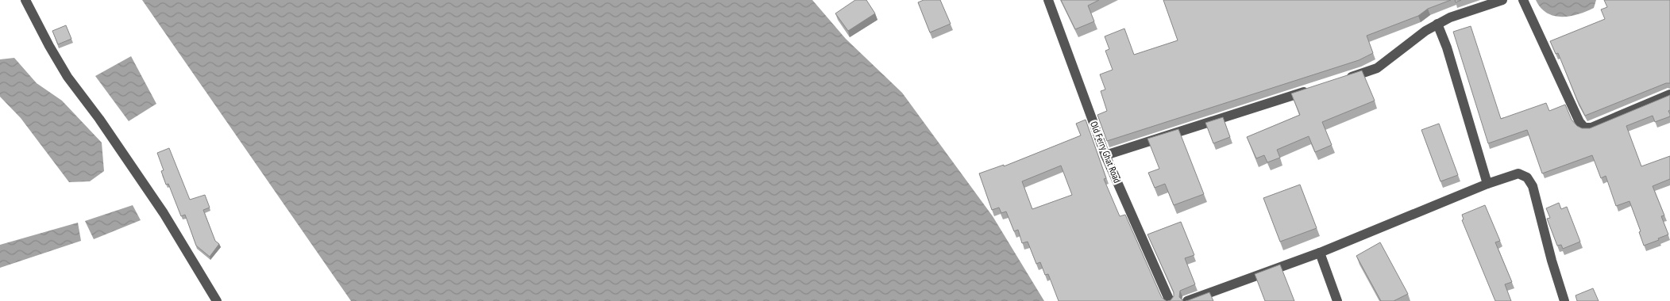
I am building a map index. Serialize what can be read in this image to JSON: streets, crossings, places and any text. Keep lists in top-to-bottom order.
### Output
{
  "streets": {
    "street": ["Old Ferry Ghat Road"]
  }
}
